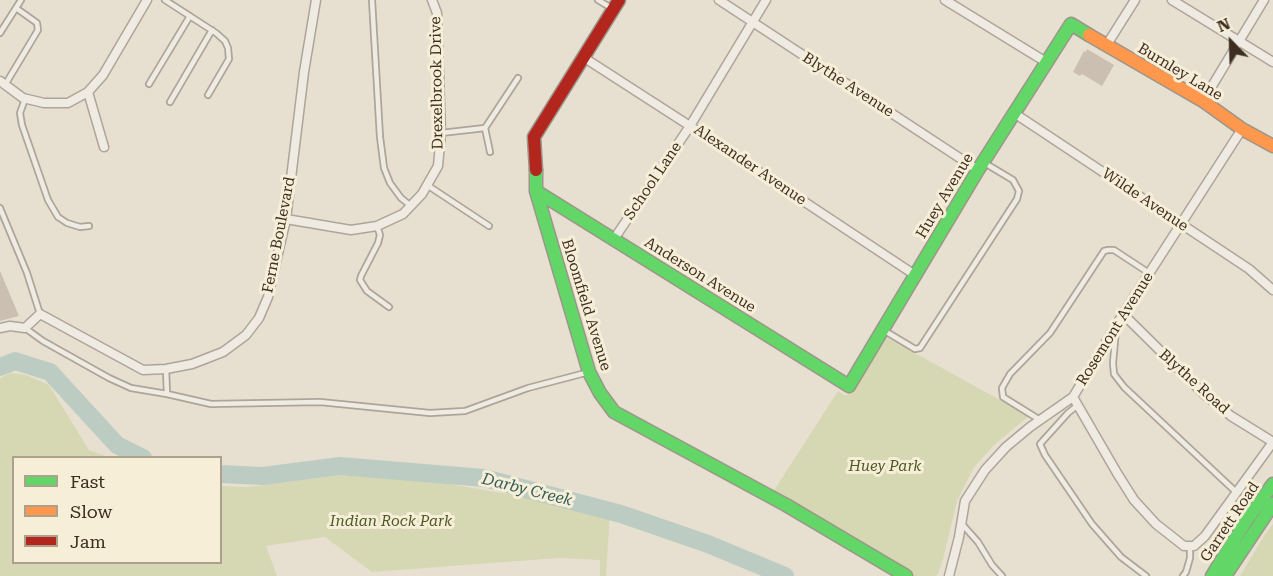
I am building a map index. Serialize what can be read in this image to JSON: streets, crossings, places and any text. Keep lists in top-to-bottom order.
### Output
{
  "streets": {
    "street": [
      "Burnley Lane",
      "Drexelbrook Drive",
      "Blythe Avenue",
      "Alexander Avenue",
      "School Lane",
      "Huey Avenue",
      "Wilde Avenue",
      "Ferne Boulevard",
      "Anderson Avenue",
      "Bloomfield Avenue",
      "Rosemont Avenue",
      "Blythe Road",
      "Garrett Road"
    ]
  },
  "crossings": [
    ["Burnley Lane", "Huey Avenue"],
    ["Burnley Lane", "Rosemont Avenue"],
    ["Drexelbrook Drive", "Ferne Boulevard"],
    ["Blythe Avenue", "School Lane"],
    ["Blythe Avenue", "Huey Avenue"],
    ["Alexander Avenue", "School Lane"],
    ["Alexander Avenue", "Huey Avenue"],
    ["Alexander Avenue", "Bloomfield Avenue"],
    ["School Lane", "Anderson Avenue"],
    ["Huey Avenue", "Wilde Avenue"],
    ["Huey Avenue", "Anderson Avenue"],
    ["Wilde Avenue", "Rosemont Avenue"],
    ["Anderson Avenue", "Bloomfield Avenue"],
    ["Rosemont Avenue", "Blythe Road"]
  ],
  "water": ["Darby Creek"],
  "parks": ["Huey Park", "Indian Rock Park"],
  "legend": ["Fast", "Slow", "Jam"],
  "north": "top left"
}
